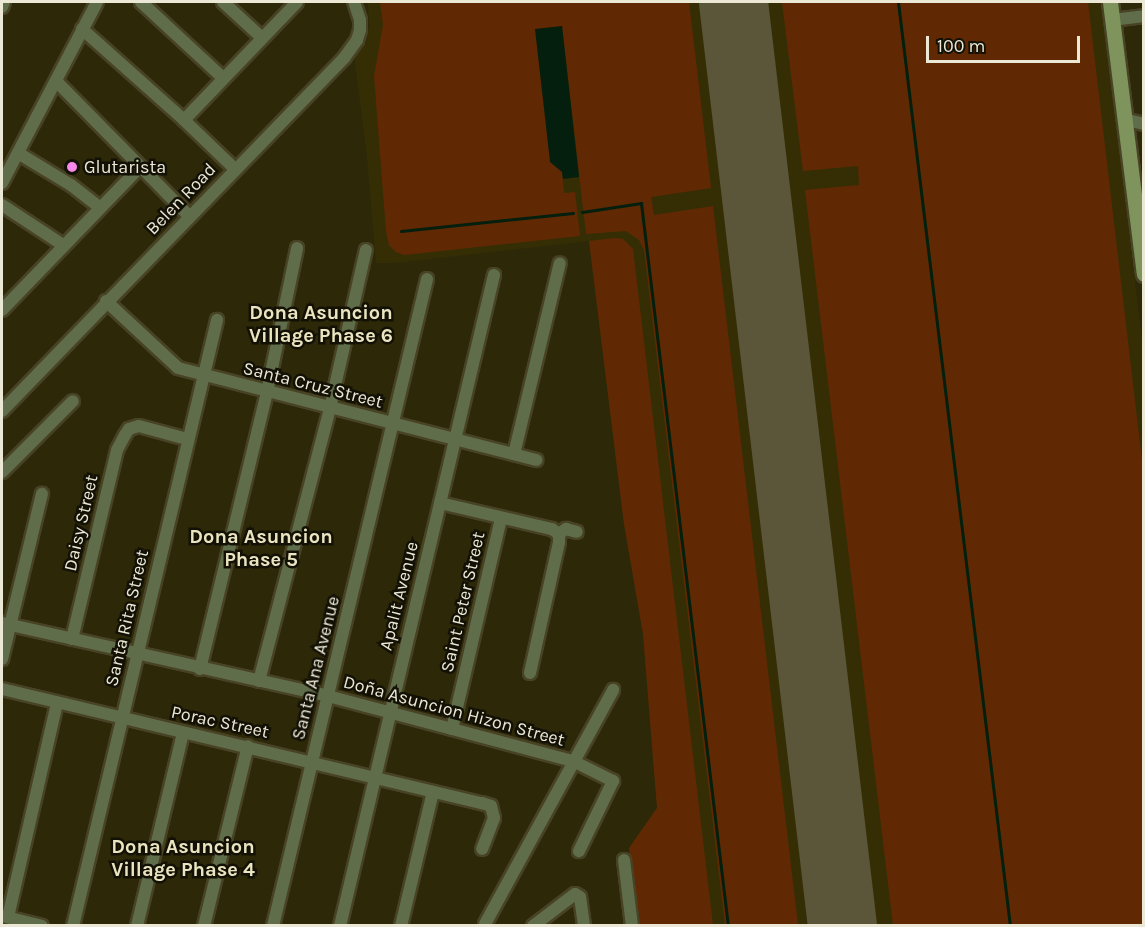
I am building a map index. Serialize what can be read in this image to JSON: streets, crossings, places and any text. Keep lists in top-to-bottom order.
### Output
{
  "streets": {
    "street": [
      "Belen Road",
      "Santa Cruz Street",
      "Daisy Street",
      "Apalit Avenue",
      "Saint Peter Street",
      "Santa Rita Street",
      "Santa Ana Avenue",
      "Doña Asuncion Hizon Street",
      "Porac Street"
    ]
  },
  "crossings": [
    ["Belen Road", "Santa Cruz Street"],
    ["Santa Cruz Street", "Apalit Avenue"],
    ["Santa Cruz Street", "Santa Rita Street"],
    ["Santa Cruz Street", "Santa Ana Avenue"],
    ["Daisy Street", "Santa Rita Street"],
    ["Daisy Street", "Doña Asuncion Hizon Street"],
    ["Apalit Avenue", "Doña Asuncion Hizon Street"],
    ["Apalit Avenue", "Porac Street"],
    ["Saint Peter Street", "Doña Asuncion Hizon Street"],
    ["Santa Rita Street", "Doña Asuncion Hizon Street"],
    ["Santa Rita Street", "Porac Street"],
    ["Santa Ana Avenue", "Doña Asuncion Hizon Street"],
    ["Santa Ana Avenue", "Porac Street"]
  ],
  "districts": ["Dona Asuncion Village Phase 6", "Dona Asuncion Phase 5", "Dona Asuncion Village Phase 4"],
  "places": ["Glutarista"],
  "scale_bar": "100 m"
}
